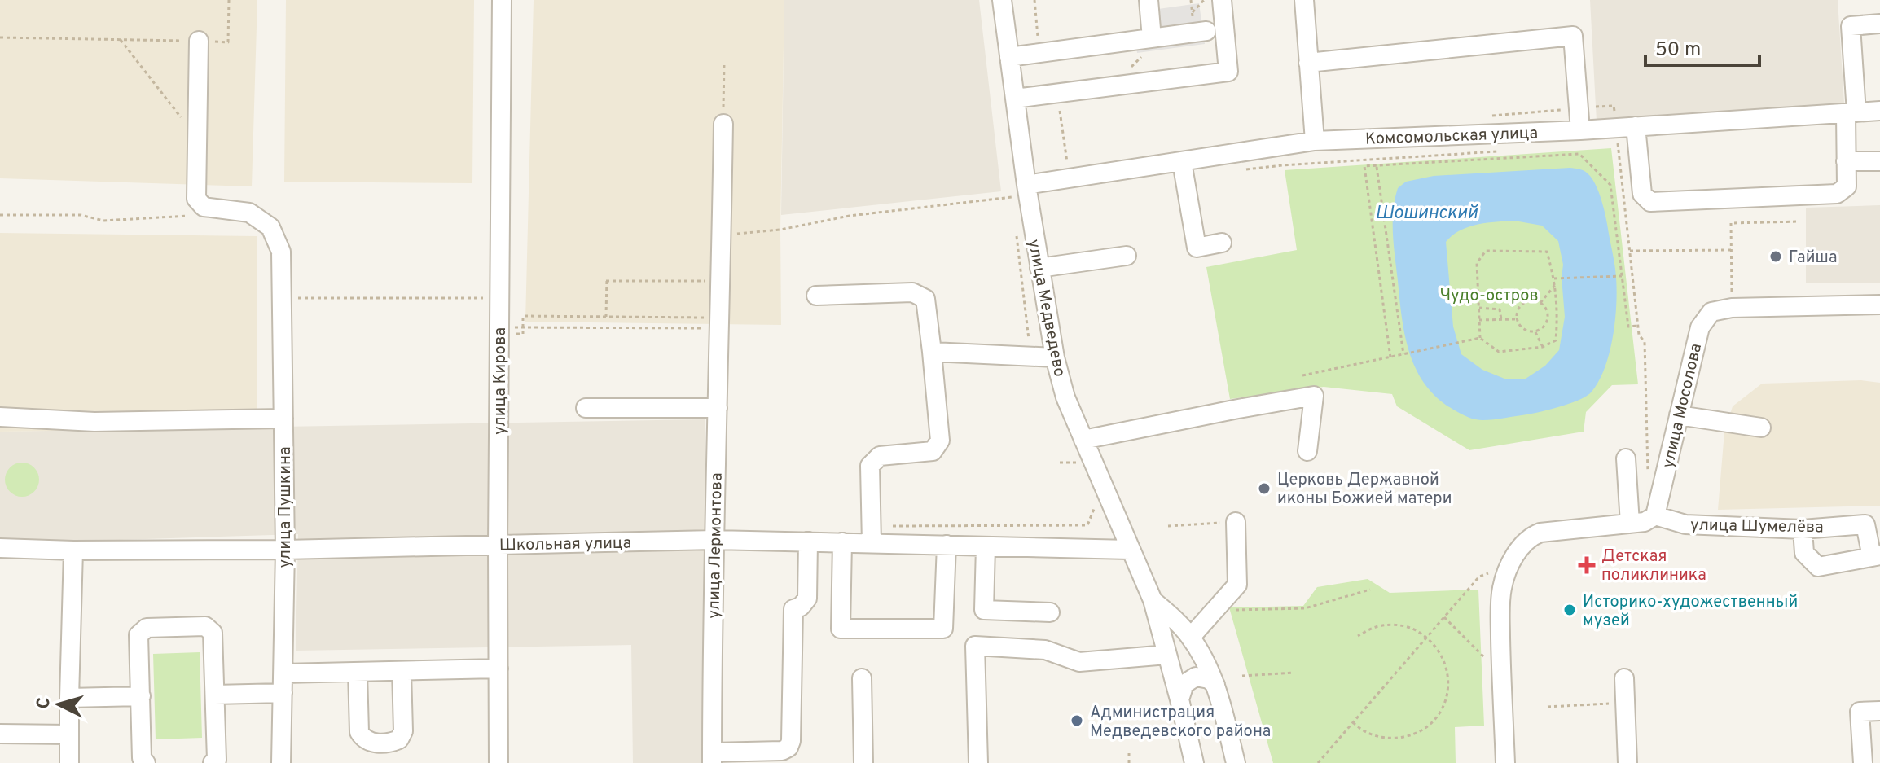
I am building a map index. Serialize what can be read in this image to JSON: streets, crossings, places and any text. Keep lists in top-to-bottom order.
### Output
{
  "streets": {
    "street": [
      "Комсомольская улица",
      "улица Медведево",
      "улица Кирова",
      "улица Мосолова",
      "улица Пушкина",
      "улица Шумелёва",
      "Школьная улица",
      "улица Лермонтова"
    ]
  },
  "crossings": [
    ["Комсомольская улица", "улица Медведево"],
    ["улица Медведево", "Школьная улица"],
    ["улица Кирова", "Школьная улица"],
    ["улица Мосолова", "улица Шумелёва"],
    ["улица Пушкина", "Школьная улица"],
    ["Школьная улица", "улица Лермонтова"]
  ],
  "water": ["Шошинский"],
  "parks": ["Чудо-остров"],
  "places": {
    "other": [
      "Гайша",
      "Церковь Державной иконы Божией матери",
      "Историко-художественный музей",
      "Администрация Медведевского района"
    ],
    "health": ["Детская поликлиника"]
  },
  "scale_bar": "50 m",
  "north": "left"
}
